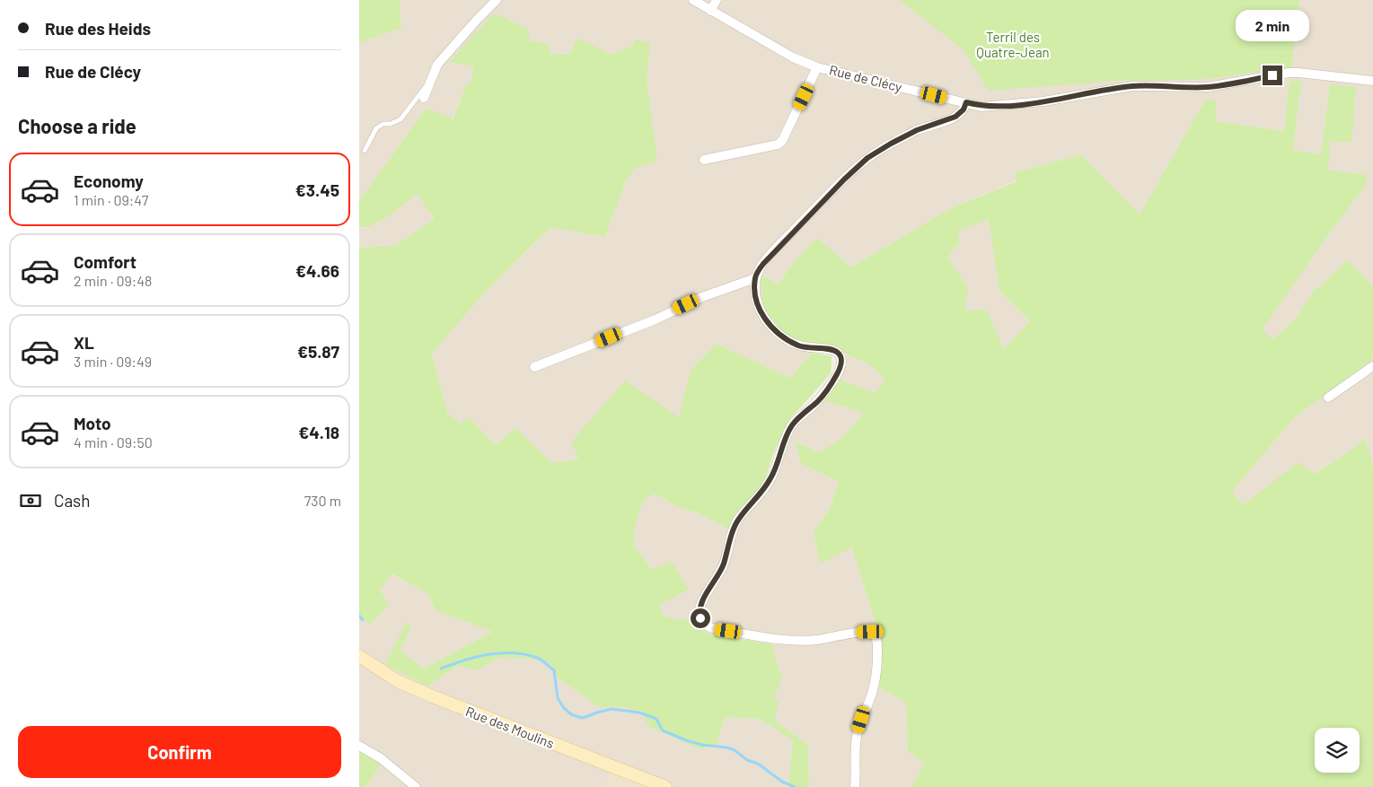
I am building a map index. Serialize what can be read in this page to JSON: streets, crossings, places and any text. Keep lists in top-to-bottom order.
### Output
{
  "streets": {
    "street": ["Rue de Clécy", "Rue des Moulins"]
  },
  "parks": ["Terril des Quatre-Jean"],
  "page": {
    "banner": ["Rue des Heids", "Rue de Clécy"],
    "bubble": "2 min",
    "heading": "Choose a ride",
    "list": [
      {
        "name": "Economy",
        "note": "1 min · 09:47",
        "value": "€3.45"
      },
      {
        "name": "Comfort",
        "note": "2 min · 09:48",
        "value": "€4.66"
      },
      {
        "name": "XL",
        "note": "3 min · 09:49",
        "value": "€5.87"
      },
      {
        "name": "Moto",
        "note": "4 min · 09:50",
        "value": "€4.18"
      }
    ],
    "pay": ["Cash", "730 m"],
    "buttons": "Confirm"
  }
}
